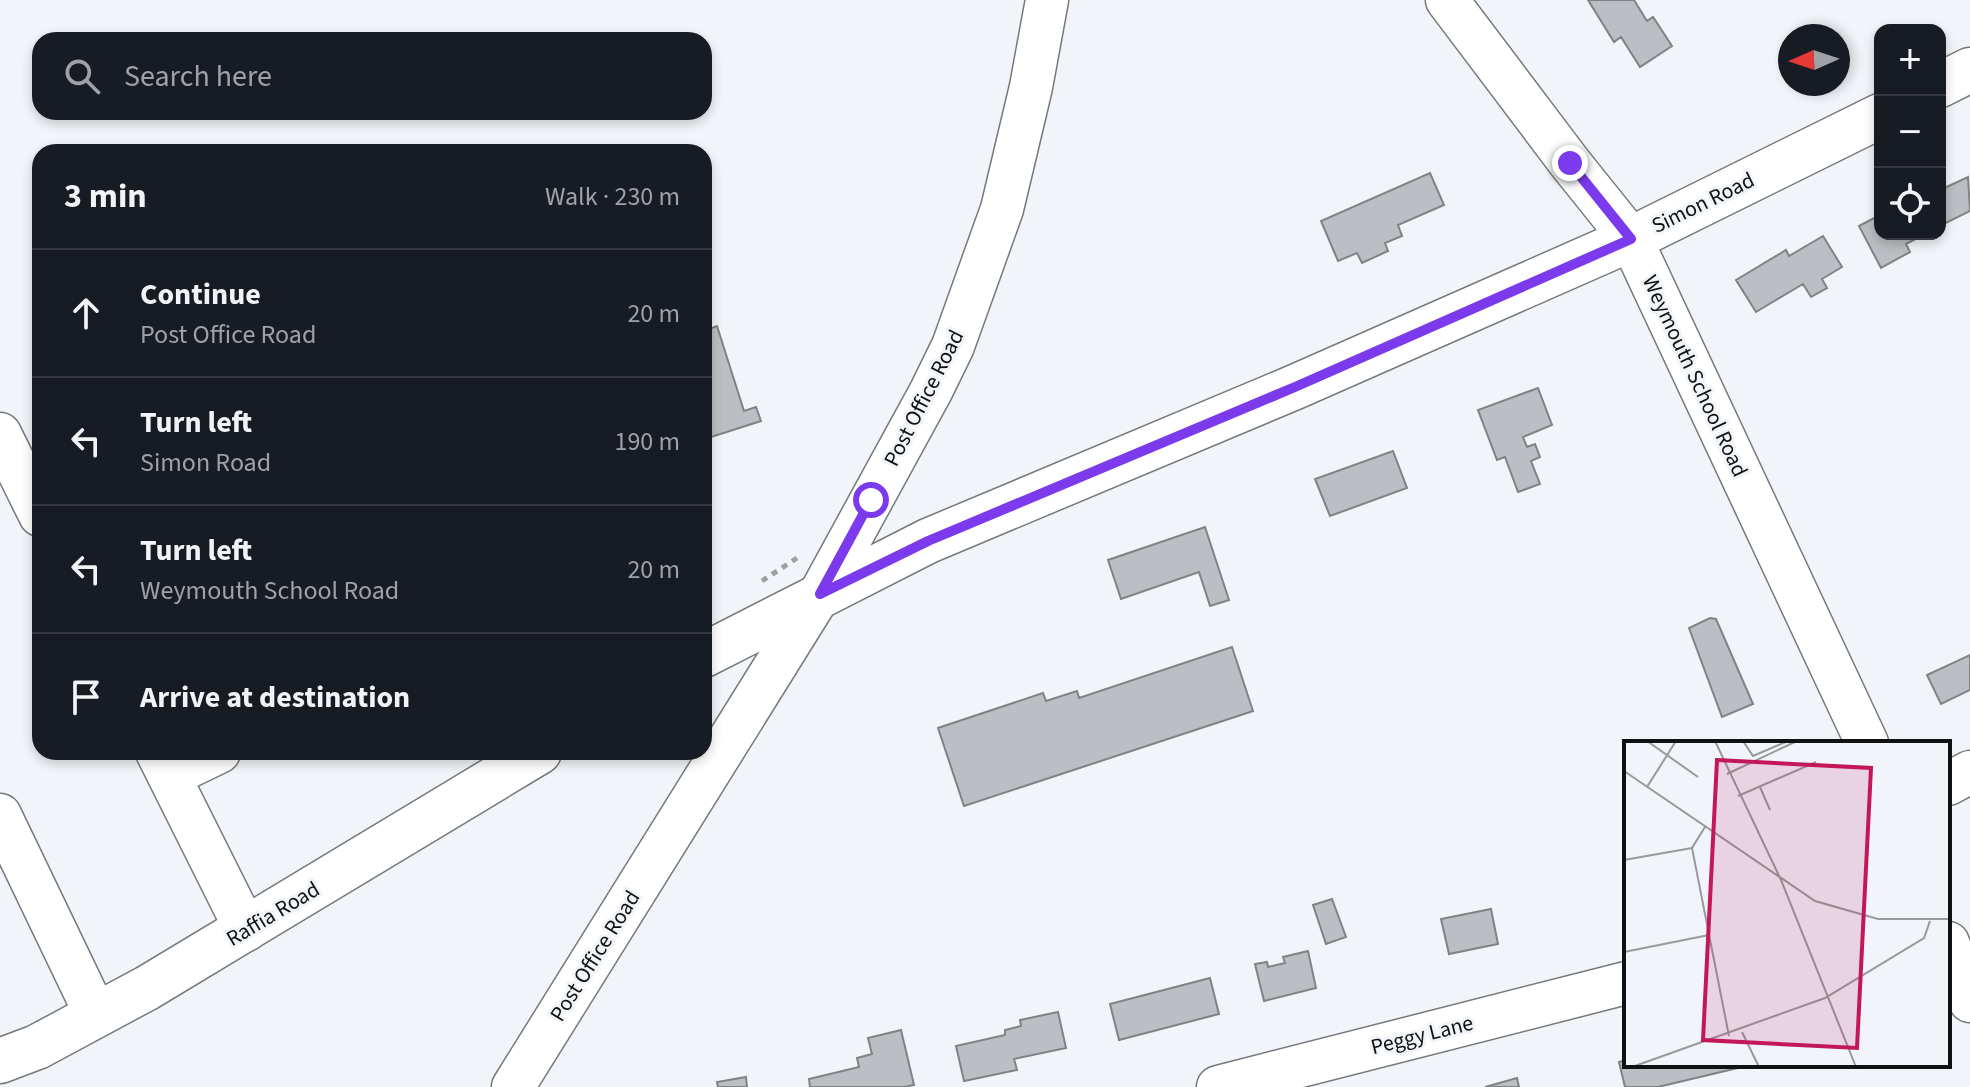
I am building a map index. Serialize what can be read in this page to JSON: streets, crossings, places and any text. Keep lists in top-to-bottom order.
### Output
{
  "streets": {
    "main road": ["Simon Road", "Raffia Road"],
    "street": ["Weymouth School Road", "Post Office Road", "Peggy Lane"]
  },
  "crossings": [
    ["Simon Road", "Weymouth School Road"],
    ["Simon Road", "Post Office Road"]
  ],
  "north": "left",
  "page": {
    "map_buttons": ["+", "−"],
    "search": "Search here",
    "heading": ["3 min", "Walk · 230 m"],
    "list": [
      ["Continue", "Post Office Road", "20 m"],
      ["Turn left", "Simon Road", "190 m"],
      ["Turn left", "Weymouth School Road", "20 m"],
      "Arrive at destination"
    ]
  }
}
